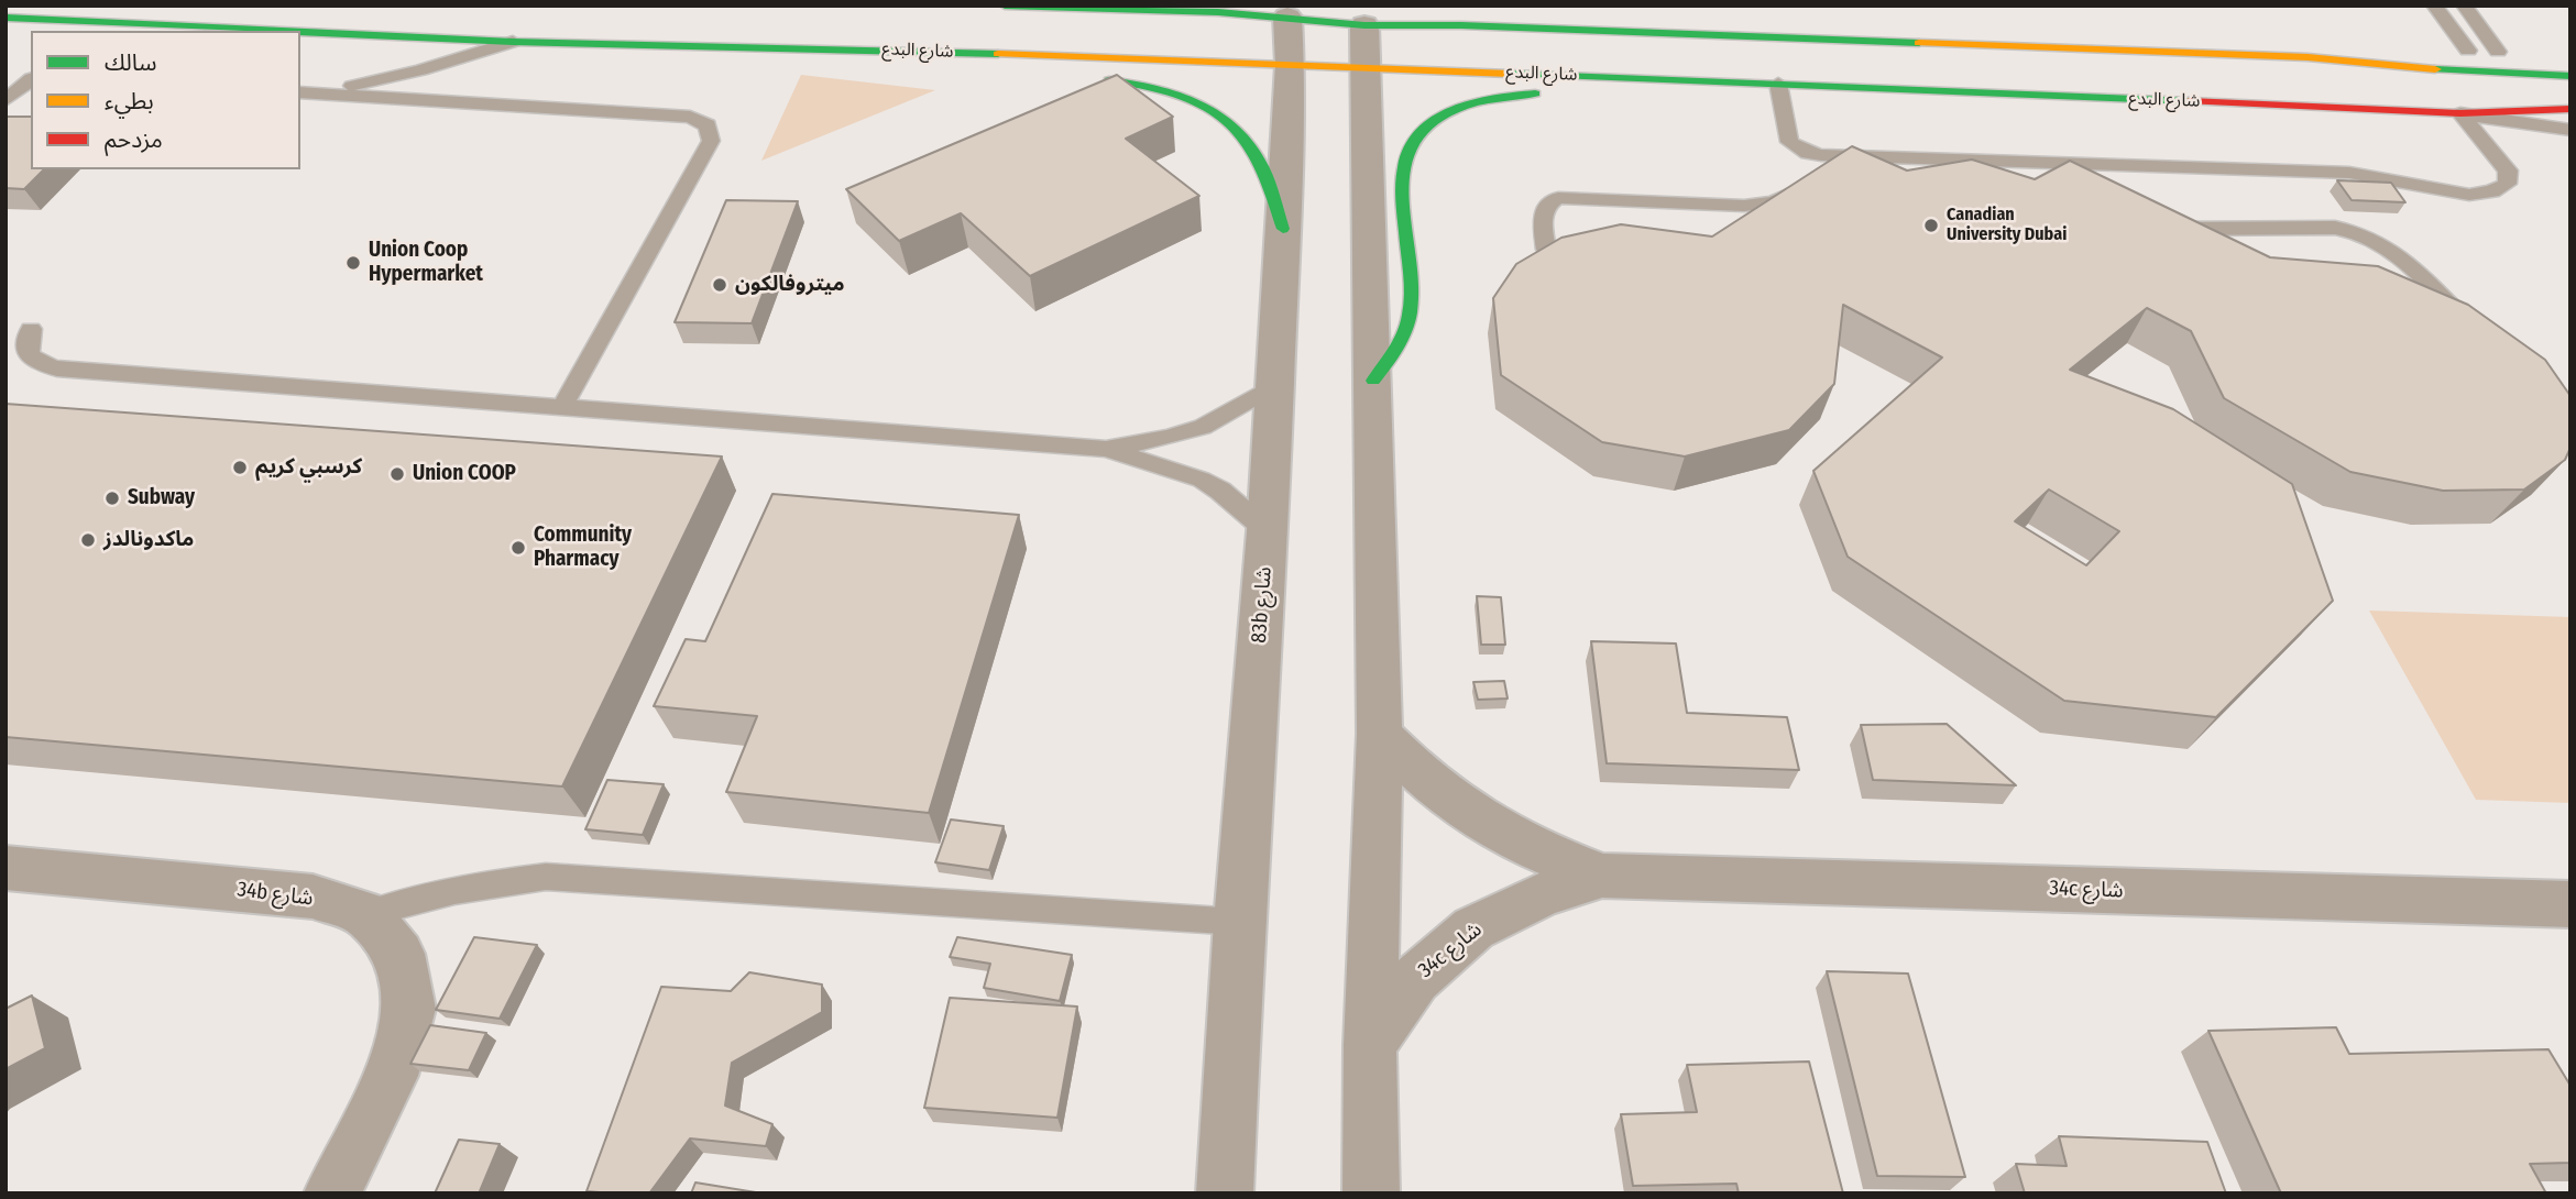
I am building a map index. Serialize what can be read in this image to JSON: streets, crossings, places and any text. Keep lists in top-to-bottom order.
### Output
{
  "streets": {
    "main road": ["شارع البدع"],
    "street": ["83b شارع", "34c شارع", "34b شارع"]
  },
  "crossings": [
    ["شارع البدع", "83b شارع"]
  ],
  "places": [
    "Canadian University Dubai",
    "Union Coop Hypermarket",
    "ميتروفالكون",
    "كرسبي كريم",
    "Union COOP",
    "Subway",
    "ماكدونالدز",
    "Community Pharmacy"
  ],
  "legend": ["سالك", "بطيء", "مزدحم"]
}
